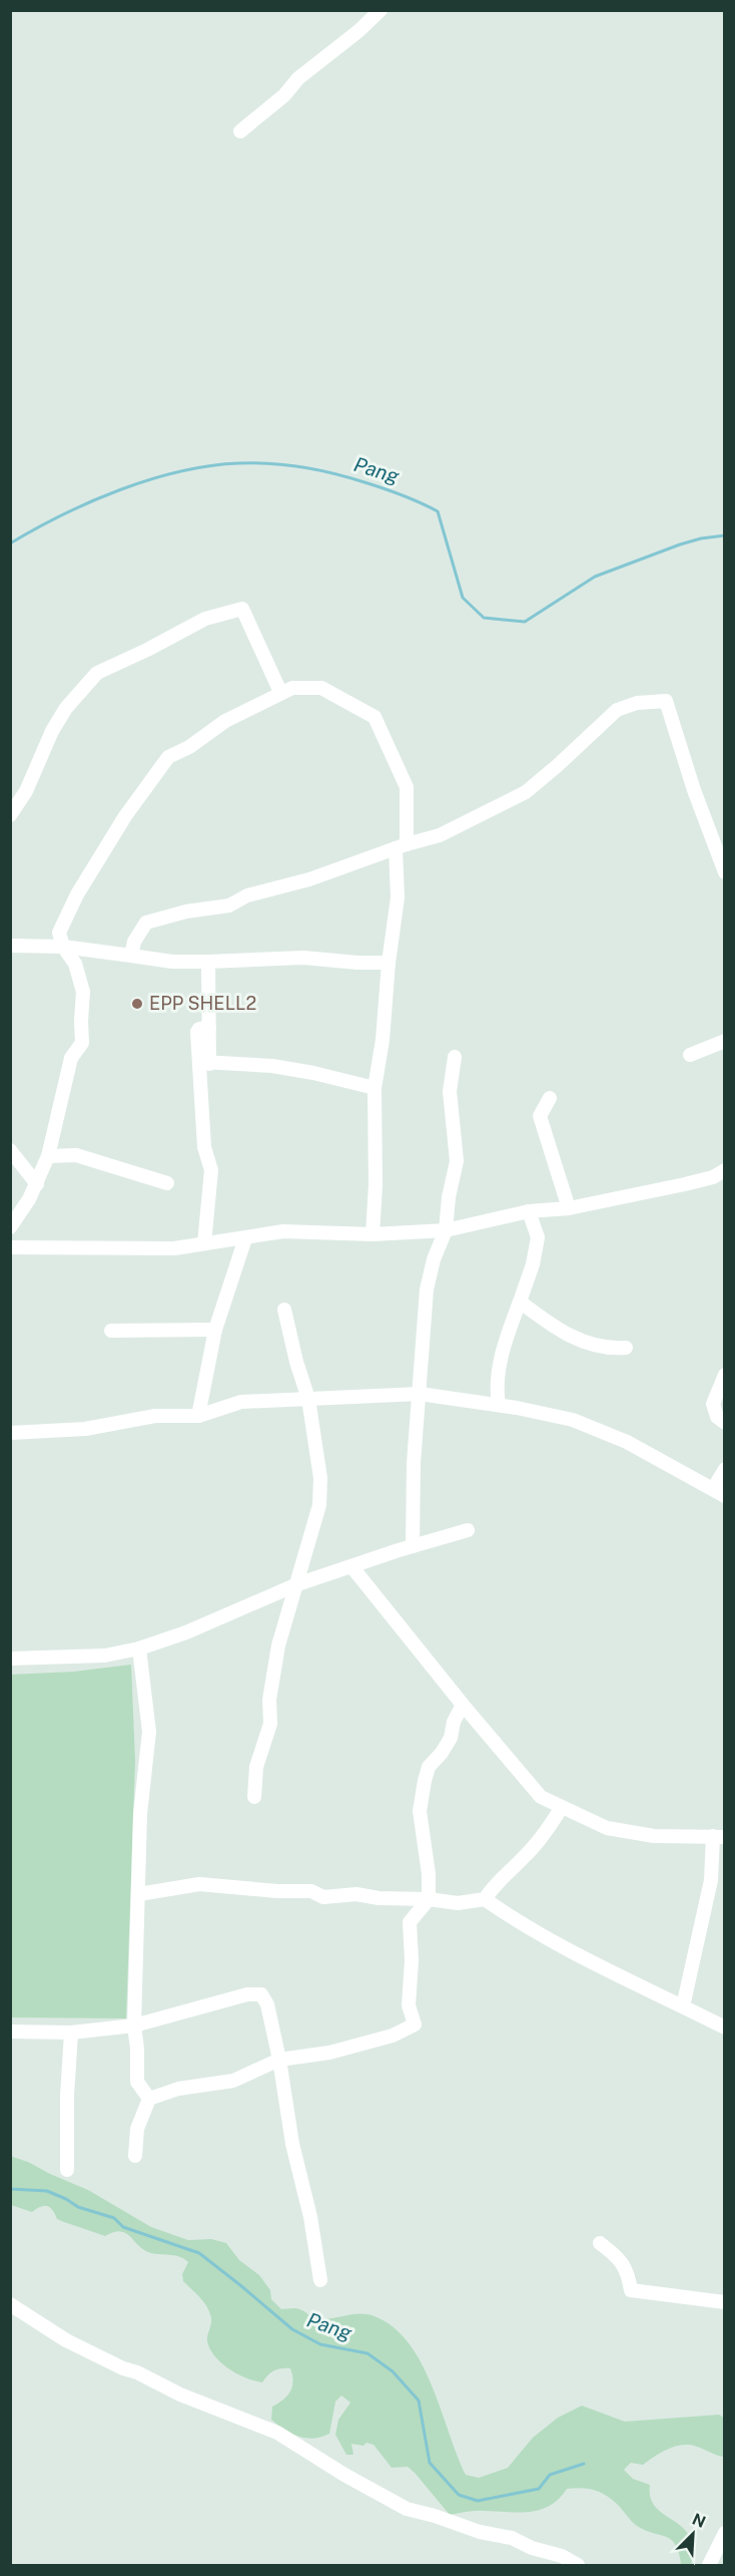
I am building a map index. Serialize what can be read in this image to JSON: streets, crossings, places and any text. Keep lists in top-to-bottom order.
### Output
{
  "water": ["Pang"],
  "places": ["EPP SHELL2"],
  "north": "top right"
}
